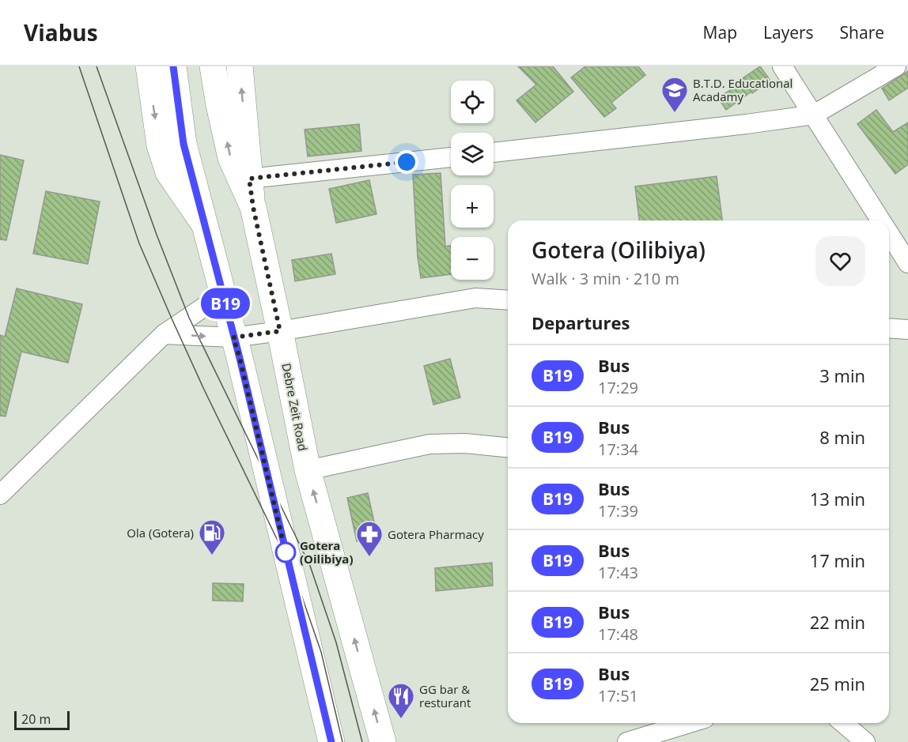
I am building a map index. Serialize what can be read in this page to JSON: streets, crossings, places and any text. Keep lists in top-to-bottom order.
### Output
{
  "streets": {
    "main road": ["Debre Zeit Road"]
  },
  "places": {
    "school or university": ["B.T.D. Educational Acadamy"],
    "other": ["Gotera (Oilibiya)"],
    "fuel station": ["Ola (Gotera)"],
    "pharmacy": ["Gotera Pharmacy"],
    "restaurant": ["GG bar & resturant"]
  },
  "lines": ["bus line B19"],
  "scale_bar": "20 m",
  "page": {
    "header": "Viabus",
    "nav": ["Map", "Layers", "Share"],
    "on_map": "B19",
    "map_buttons": ["+", "−"],
    "heading": [
      ["Gotera (Oilibiya)", "Walk · 3 min · 210 m"],
      "Departures"
    ],
    "list": [
      {
        "mark": "B19",
        "name": "Bus",
        "note": "17:29",
        "value": "3 min"
      },
      {
        "mark": "B19",
        "name": "Bus",
        "note": "17:34",
        "value": "8 min"
      },
      {
        "mark": "B19",
        "name": "Bus",
        "note": "17:39",
        "value": "13 min"
      },
      {
        "mark": "B19",
        "name": "Bus",
        "note": "17:43",
        "value": "17 min"
      },
      {
        "mark": "B19",
        "name": "Bus",
        "note": "17:48",
        "value": "22 min"
      },
      {
        "mark": "B19",
        "name": "Bus",
        "note": "17:51",
        "value": "25 min"
      }
    ],
    "scale": "20 m"
  }
}
